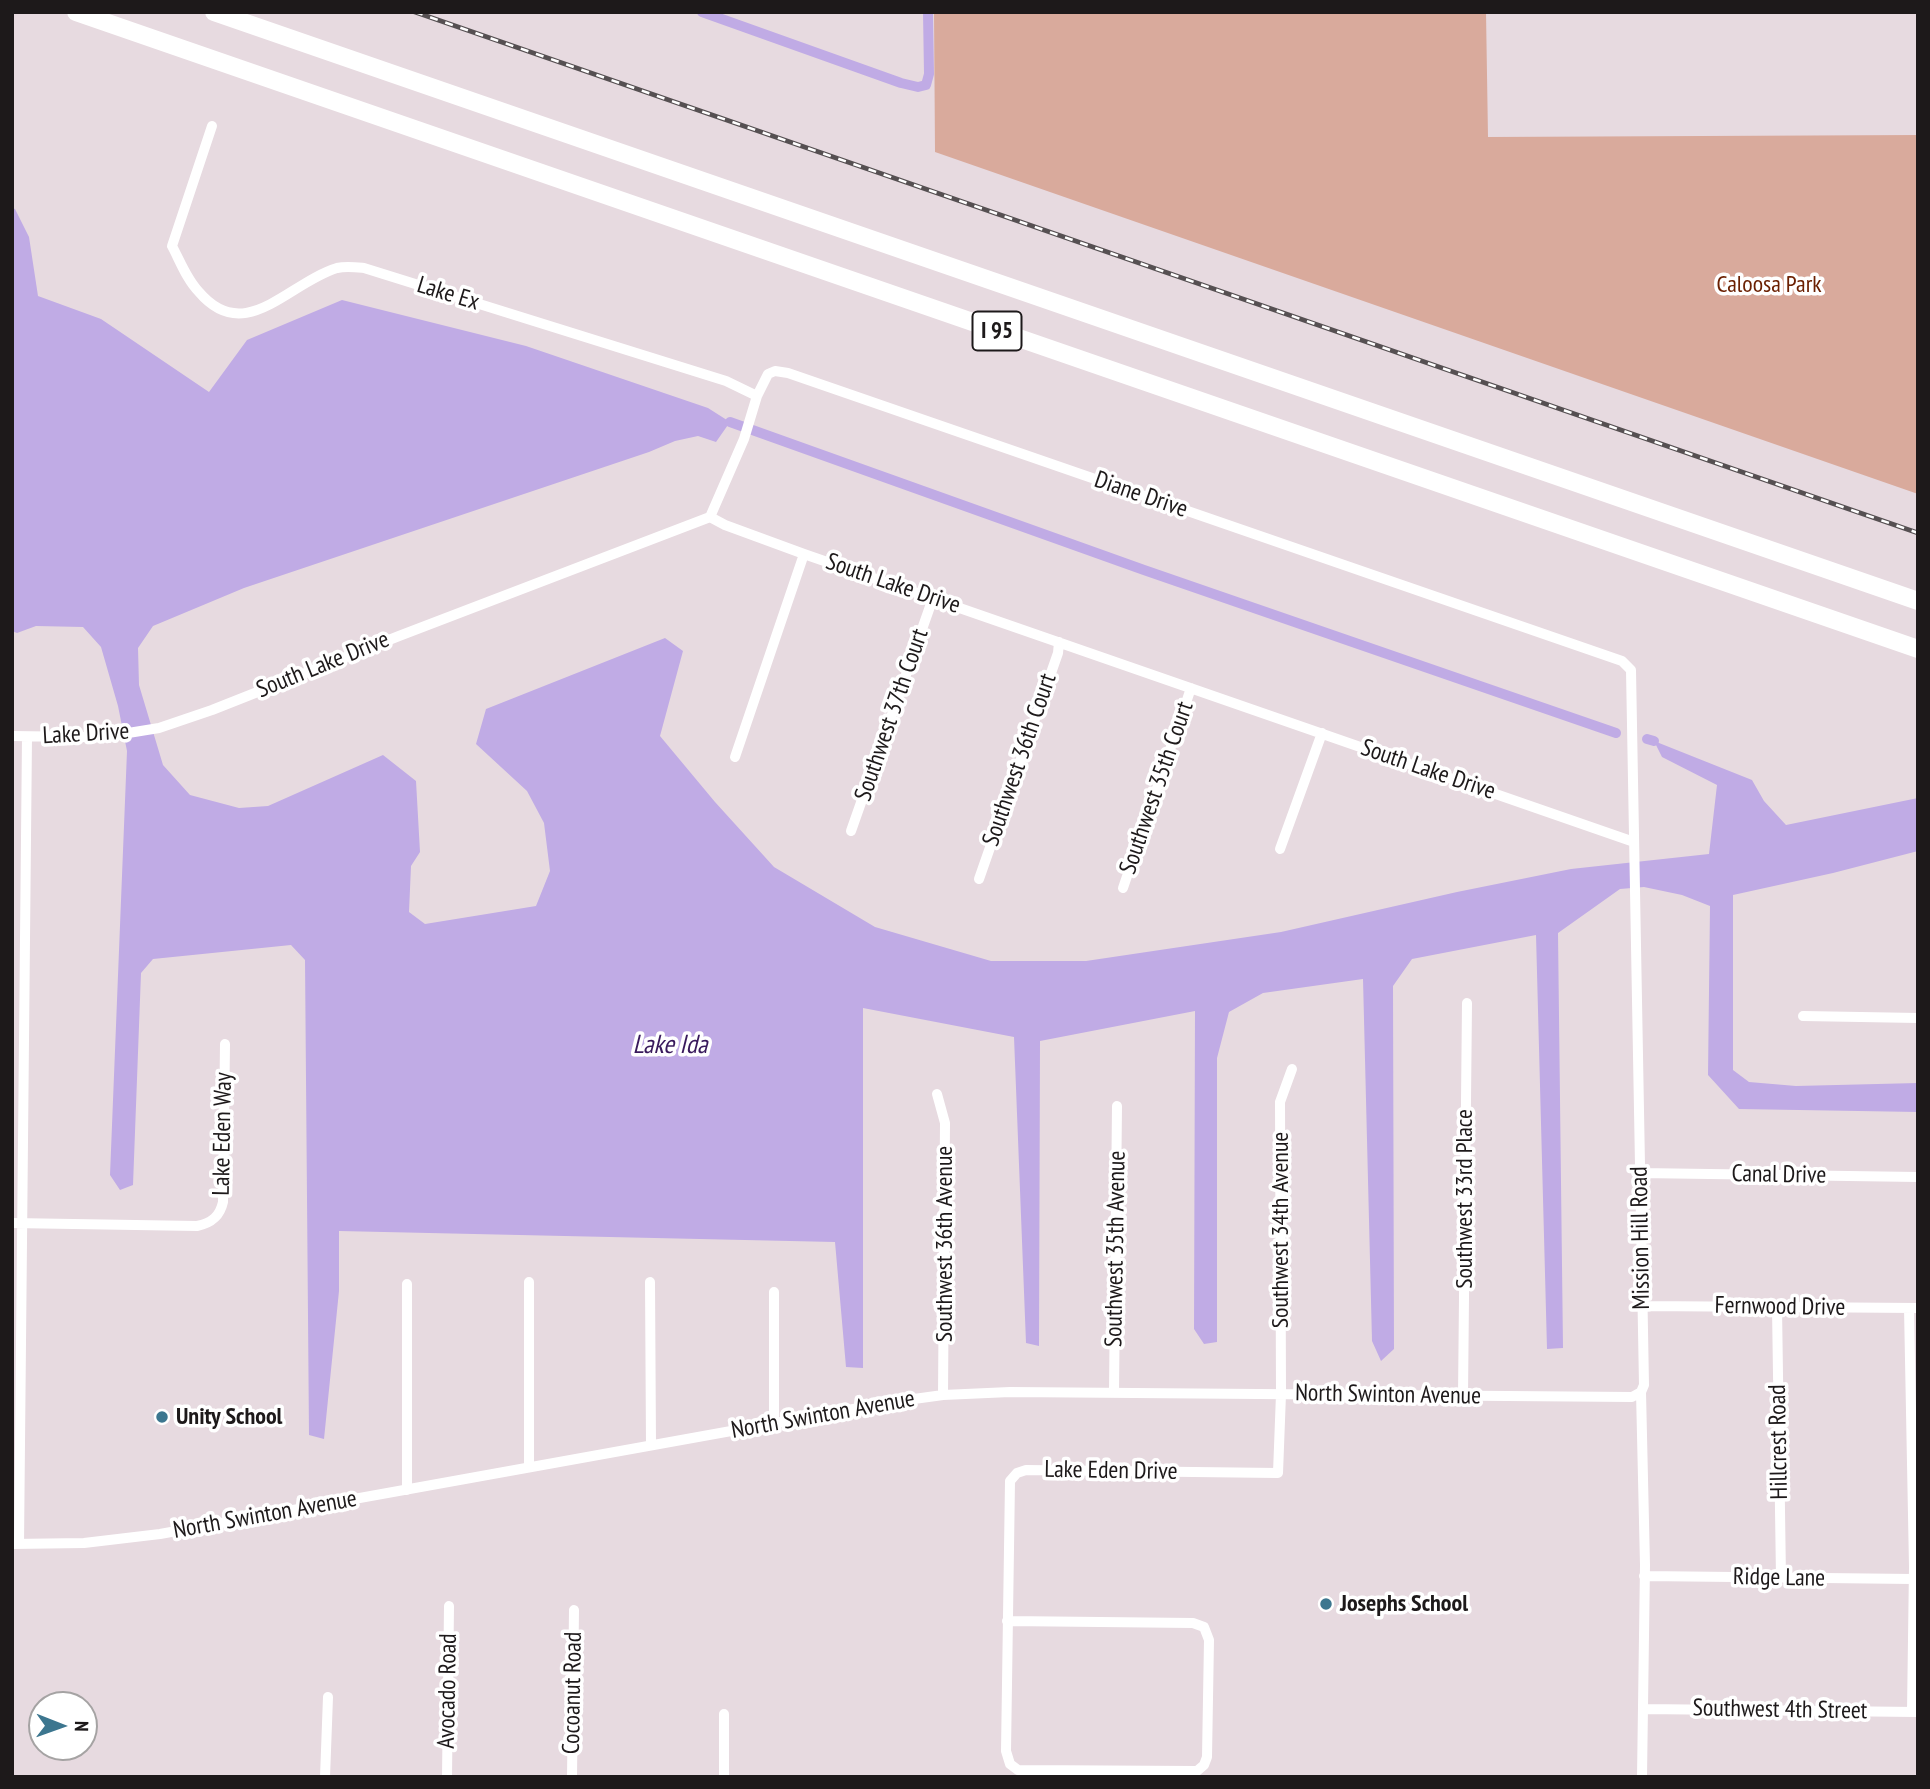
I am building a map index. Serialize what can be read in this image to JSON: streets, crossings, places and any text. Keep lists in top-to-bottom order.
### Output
{
  "streets": {
    "highway": ["I 95"],
    "street": [
      "Lake Ex",
      "Diane Drive",
      "South Lake Drive",
      "Southwest 37th Court",
      "Lake Drive",
      "Southwest 36th Court",
      "Southwest 35th Court",
      "Lake Eden Way",
      "Canal Drive",
      "Southwest 33rd Place",
      "Southwest 34th Avenue",
      "Mission Hill Road",
      "Southwest 36th Avenue",
      "Southwest 35th Avenue",
      "Fernwood Drive",
      "North Swinton Avenue",
      "Hillcrest Road",
      "Lake Eden Drive",
      "Ridge Lane",
      "Avocado Road",
      "Cocoanut Road",
      "Southwest 4th Street"
    ]
  },
  "crossings": [
    ["Lake Ex", "Diane Drive"],
    ["Diane Drive", "South Lake Drive"],
    ["Diane Drive", "Mission Hill Road"],
    ["South Lake Drive", "Southwest 37th Court"],
    ["South Lake Drive", "Lake Drive"],
    ["South Lake Drive", "Southwest 36th Court"],
    ["South Lake Drive", "Southwest 35th Court"],
    ["South Lake Drive", "Mission Hill Road"],
    ["Canal Drive", "Mission Hill Road"],
    ["Southwest 33rd Place", "North Swinton Avenue"],
    ["Southwest 34th Avenue", "North Swinton Avenue"],
    ["Southwest 34th Avenue", "Lake Eden Drive"],
    ["Mission Hill Road", "Fernwood Drive"],
    ["Mission Hill Road", "North Swinton Avenue"],
    ["Mission Hill Road", "Ridge Lane"],
    ["Mission Hill Road", "Southwest 4th Street"],
    ["Southwest 36th Avenue", "North Swinton Avenue"],
    ["Southwest 35th Avenue", "North Swinton Avenue"],
    ["Fernwood Drive", "Hillcrest Road"],
    ["North Swinton Avenue", "Lake Eden Drive"],
    ["Hillcrest Road", "Ridge Lane"]
  ],
  "water": ["Lake Ida"],
  "parks": ["Caloosa Park"],
  "places": ["Unity School", "Josephs School"],
  "north": "right"
}
